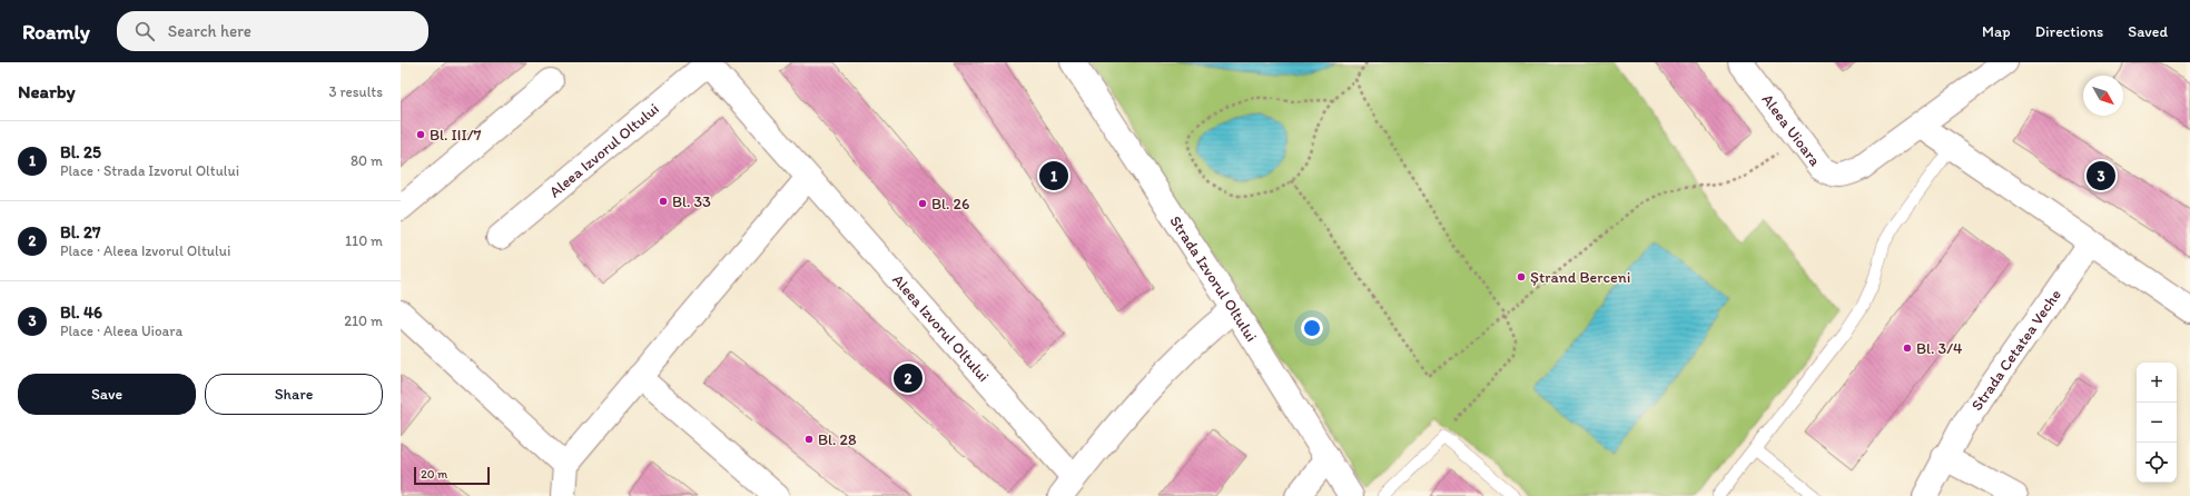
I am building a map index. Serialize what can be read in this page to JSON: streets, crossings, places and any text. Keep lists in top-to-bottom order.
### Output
{
  "streets": {
    "street": [
      "Aleea Uioara",
      "Aleea Izvorul Oltului",
      "Strada Izvorul Oltului",
      "Strada Cetatea Veche"
    ]
  },
  "crossings": [
    ["Aleea Izvorul Oltului", "Strada Izvorul Oltului"]
  ],
  "places": [
    "Bl. III/7",
    "Bl. 33",
    "Bl. 26",
    "Ștrand Berceni",
    "Bl. 3/4",
    "Bl. 28"
  ],
  "scale_bar": "20 m",
  "north": "bottom right",
  "page": {
    "header": "Roamly",
    "search": "Search here",
    "nav": ["Map", "Directions", "Saved"],
    "heading": ["Nearby", "3 results"],
    "list": [
      {
        "mark": "1",
        "name": "Bl. 25",
        "note": "Place · Strada Izvorul Oltului",
        "value": "80 m"
      },
      {
        "mark": "2",
        "name": "Bl. 27",
        "note": "Place · Aleea Izvorul Oltului",
        "value": "110 m"
      },
      {
        "mark": "3",
        "name": "Bl. 46",
        "note": "Place · Aleea Uioara",
        "value": "210 m"
      }
    ],
    "pins": ["1", "3", "2"],
    "buttons": ["Save", "Share"],
    "map_buttons": ["+", "−"],
    "scale": "20 m"
  }
}
